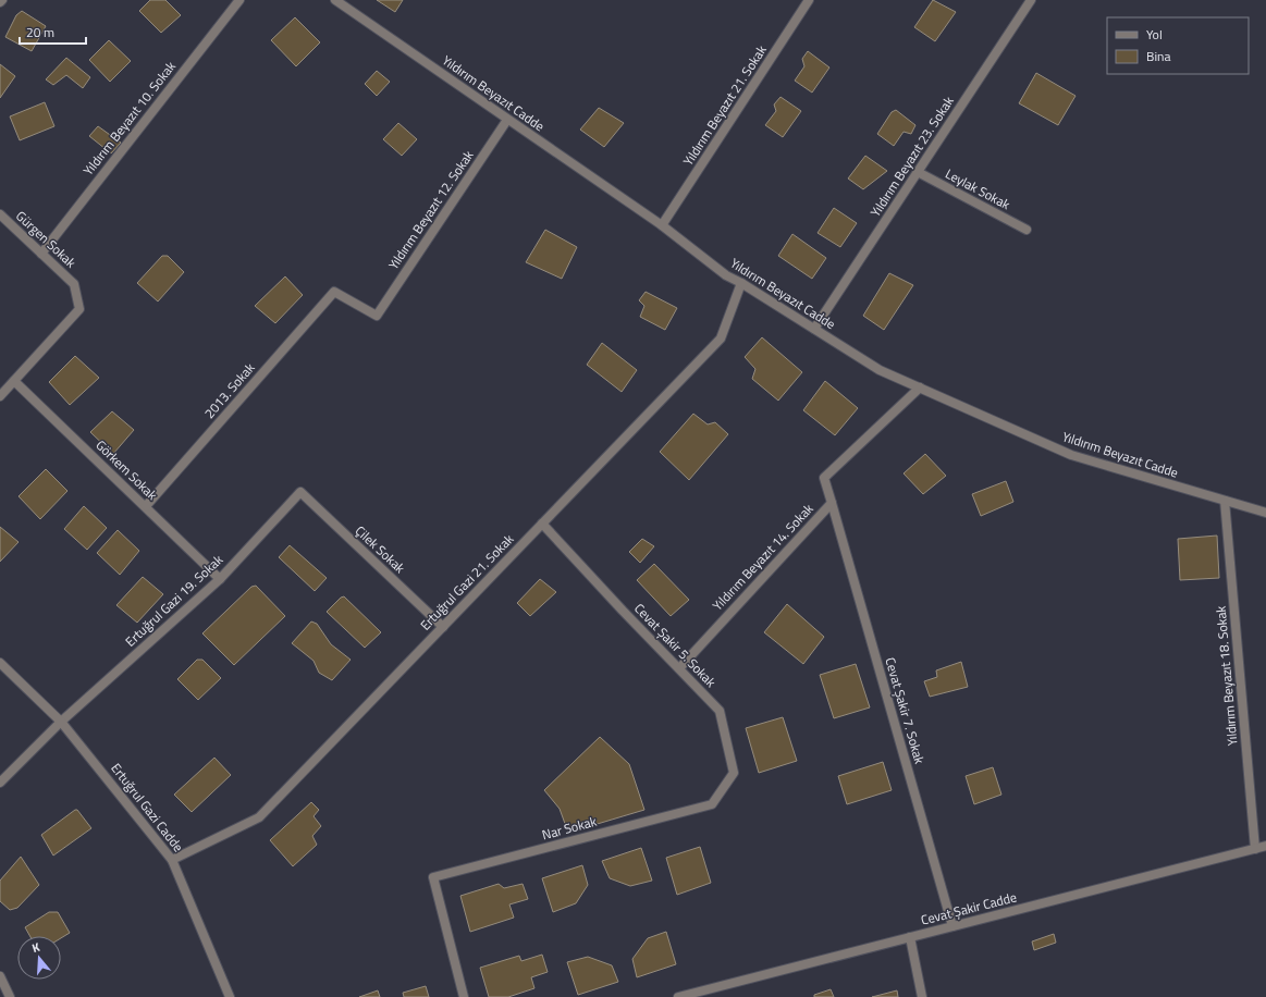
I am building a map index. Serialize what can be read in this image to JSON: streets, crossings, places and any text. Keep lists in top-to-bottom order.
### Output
{
  "streets": {
    "street": [
      "Yıldırım Beyazıt Cadde",
      "Yıldırım Beyazıt 21. Sokak",
      "Yıldırım Beyazıt 10. Sokak",
      "Yıldırım Beyazıt 23. Sokak",
      "Leylak Sokak",
      "Yıldırım Beyazıt 12. Sokak",
      "Gürgen Sokak",
      "2013. Sokak",
      "Görkem Sokak",
      "Çilek Sokak",
      "Yıldırım Beyazıt 14. Sokak",
      "Ertuğrul Gazi 21. Sokak",
      "Ertuğrul Gazi 19. Sokak",
      "Cevat Şakir 5. Sokak",
      "Yıldırım Beyazıt 18. Sokak",
      "Cevat Şakir 7. Sokak",
      "Ertuğrul Gazi Cadde",
      "Nar Sokak",
      "Cevat Şakir Cadde"
    ]
  },
  "crossings": [
    ["Yıldırım Beyazıt Cadde", "Yıldırım Beyazıt 21. Sokak"],
    ["Yıldırım Beyazıt Cadde", "Yıldırım Beyazıt 23. Sokak"],
    ["Yıldırım Beyazıt Cadde", "Yıldırım Beyazıt 12. Sokak"],
    ["Yıldırım Beyazıt Cadde", "Yıldırım Beyazıt 14. Sokak"],
    ["Yıldırım Beyazıt Cadde", "Ertuğrul Gazi 21. Sokak"],
    ["Yıldırım Beyazıt Cadde", "Yıldırım Beyazıt 18. Sokak"],
    ["Yıldırım Beyazıt 10. Sokak", "Gürgen Sokak"],
    ["Yıldırım Beyazıt 23. Sokak", "Leylak Sokak"],
    ["Yıldırım Beyazıt 12. Sokak", "2013. Sokak"],
    ["Gürgen Sokak", "Görkem Sokak"],
    ["2013. Sokak", "Görkem Sokak"],
    ["Görkem Sokak", "Ertuğrul Gazi 19. Sokak"],
    ["Çilek Sokak", "Ertuğrul Gazi 21. Sokak"],
    ["Çilek Sokak", "Ertuğrul Gazi 19. Sokak"],
    ["Yıldırım Beyazıt 14. Sokak", "Cevat Şakir 5. Sokak"],
    ["Yıldırım Beyazıt 14. Sokak", "Cevat Şakir 7. Sokak"],
    ["Ertuğrul Gazi 21. Sokak", "Cevat Şakir 5. Sokak"],
    ["Ertuğrul Gazi 21. Sokak", "Ertuğrul Gazi Cadde"],
    ["Ertuğrul Gazi 19. Sokak", "Ertuğrul Gazi Cadde"],
    ["Cevat Şakir 5. Sokak", "Nar Sokak"],
    ["Yıldırım Beyazıt 18. Sokak", "Cevat Şakir Cadde"],
    ["Cevat Şakir 7. Sokak", "Cevat Şakir Cadde"]
  ],
  "legend": ["Yol", "Bina"],
  "scale_bar": "20 m",
  "north": "top"
}
